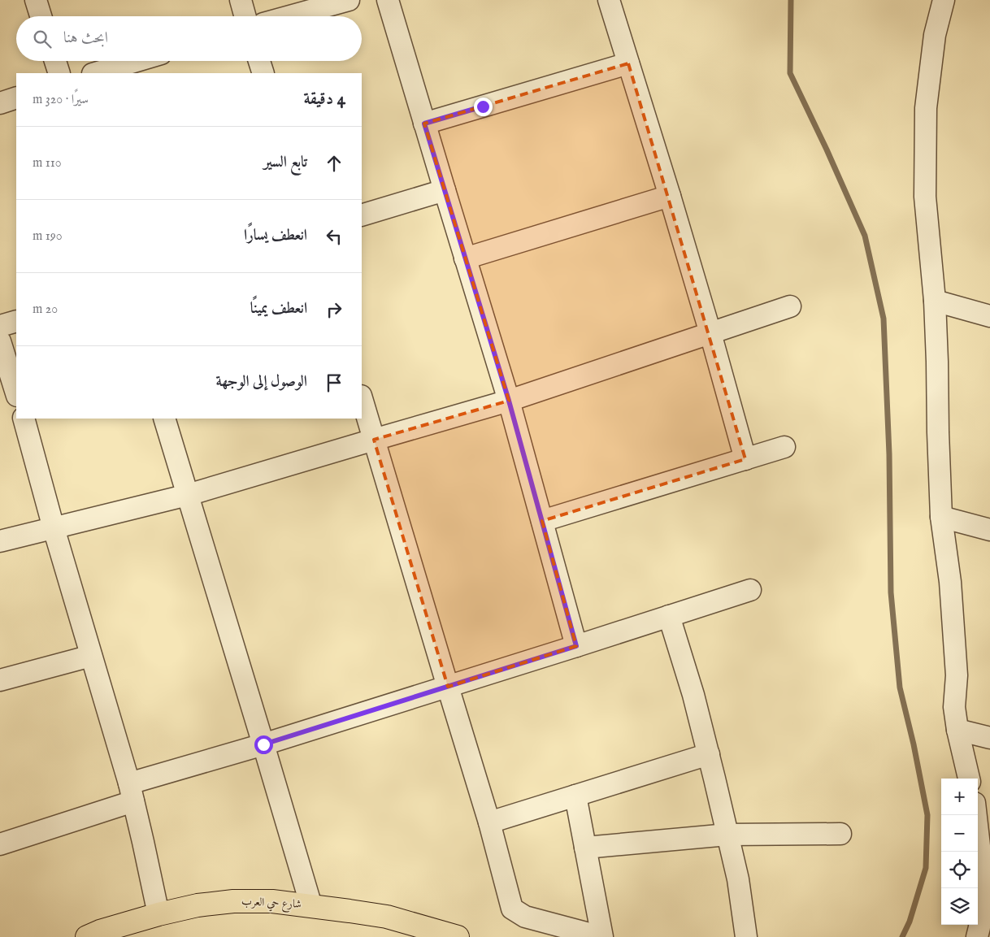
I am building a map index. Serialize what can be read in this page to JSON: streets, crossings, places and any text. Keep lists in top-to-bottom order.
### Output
{
  "streets": {
    "main road": ["شارع حي العرب"]
  },
  "page": {
    "search": "ابحث هنا",
    "heading": ["4 دقيقة", "سيرًا · 320 m"],
    "list": [
      ["تابع السير", "110 m"],
      ["انعطف يسارًا", "190 m"],
      ["انعطف يمينًا", "20 m"],
      "الوصول إلى الوجهة"
    ],
    "map_buttons": ["+", "−"]
  }
}
